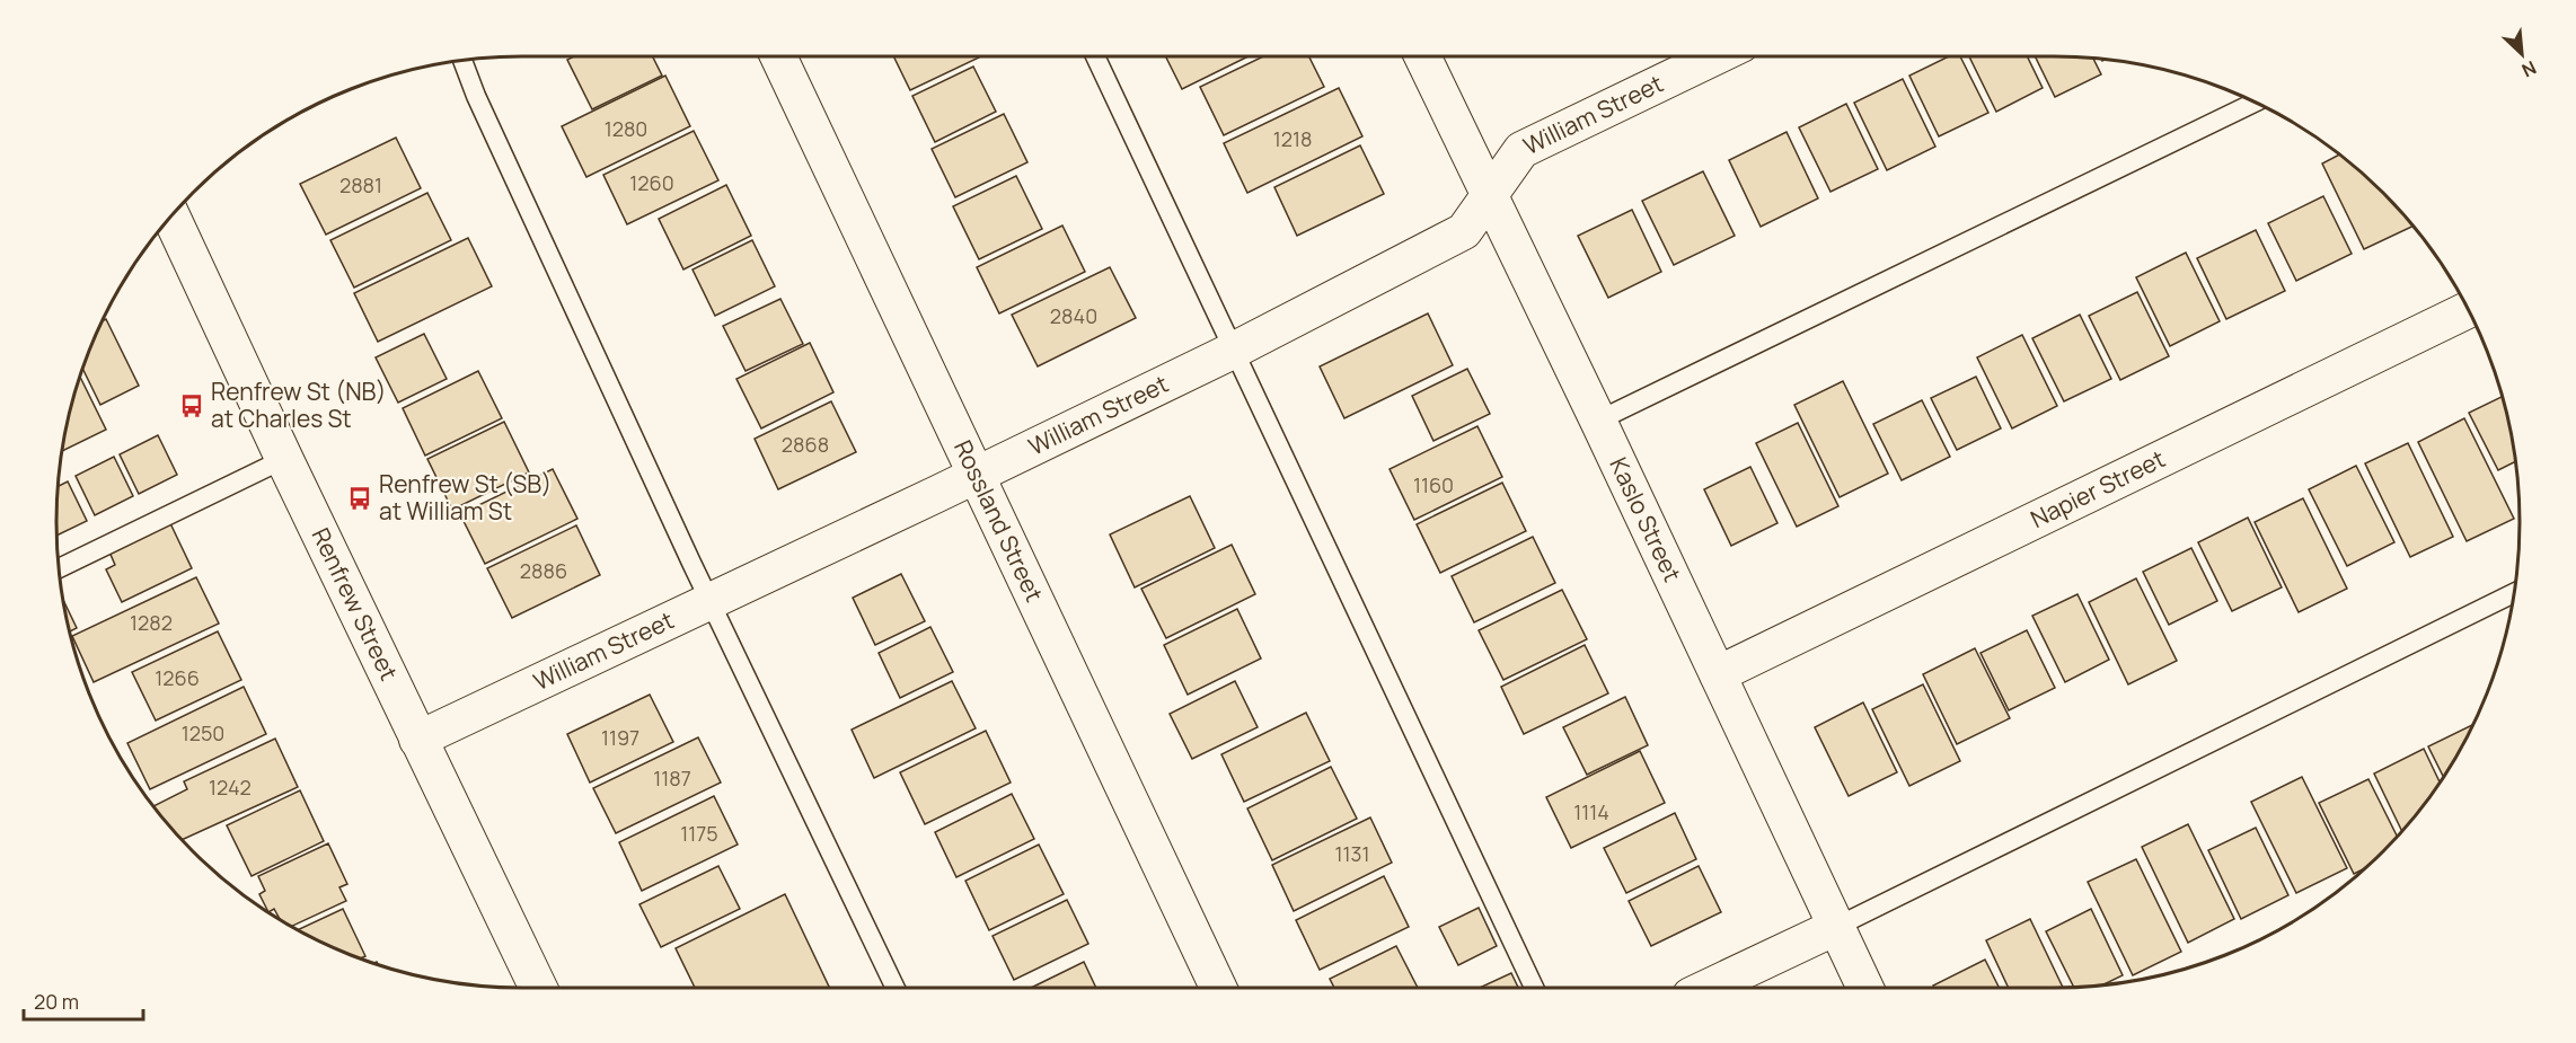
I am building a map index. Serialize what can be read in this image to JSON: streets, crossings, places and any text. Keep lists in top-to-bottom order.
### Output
{
  "streets": {
    "street": [
      "William Street",
      "Napier Street",
      "Kaslo Street",
      "Rossland Street",
      "Renfrew Street"
    ]
  },
  "crossings": [
    ["William Street", "Kaslo Street"],
    ["William Street", "Rossland Street"],
    ["William Street", "Renfrew Street"],
    ["Napier Street", "Kaslo Street"]
  ],
  "places": {
    "bus stop": ["Renfrew St (NB) at Charles St", "Renfrew St (SB) at William St"]
  },
  "house_numbers": [
    "1280",
    "1218",
    "1260",
    "2881",
    "2840",
    "2868",
    "1160",
    "2886",
    "1282",
    "1266",
    "1250",
    "1197",
    "1187",
    "1242",
    "1114",
    "1175",
    "1131"
  ],
  "scale_bar": "20 m",
  "north": "bottom right"
}
